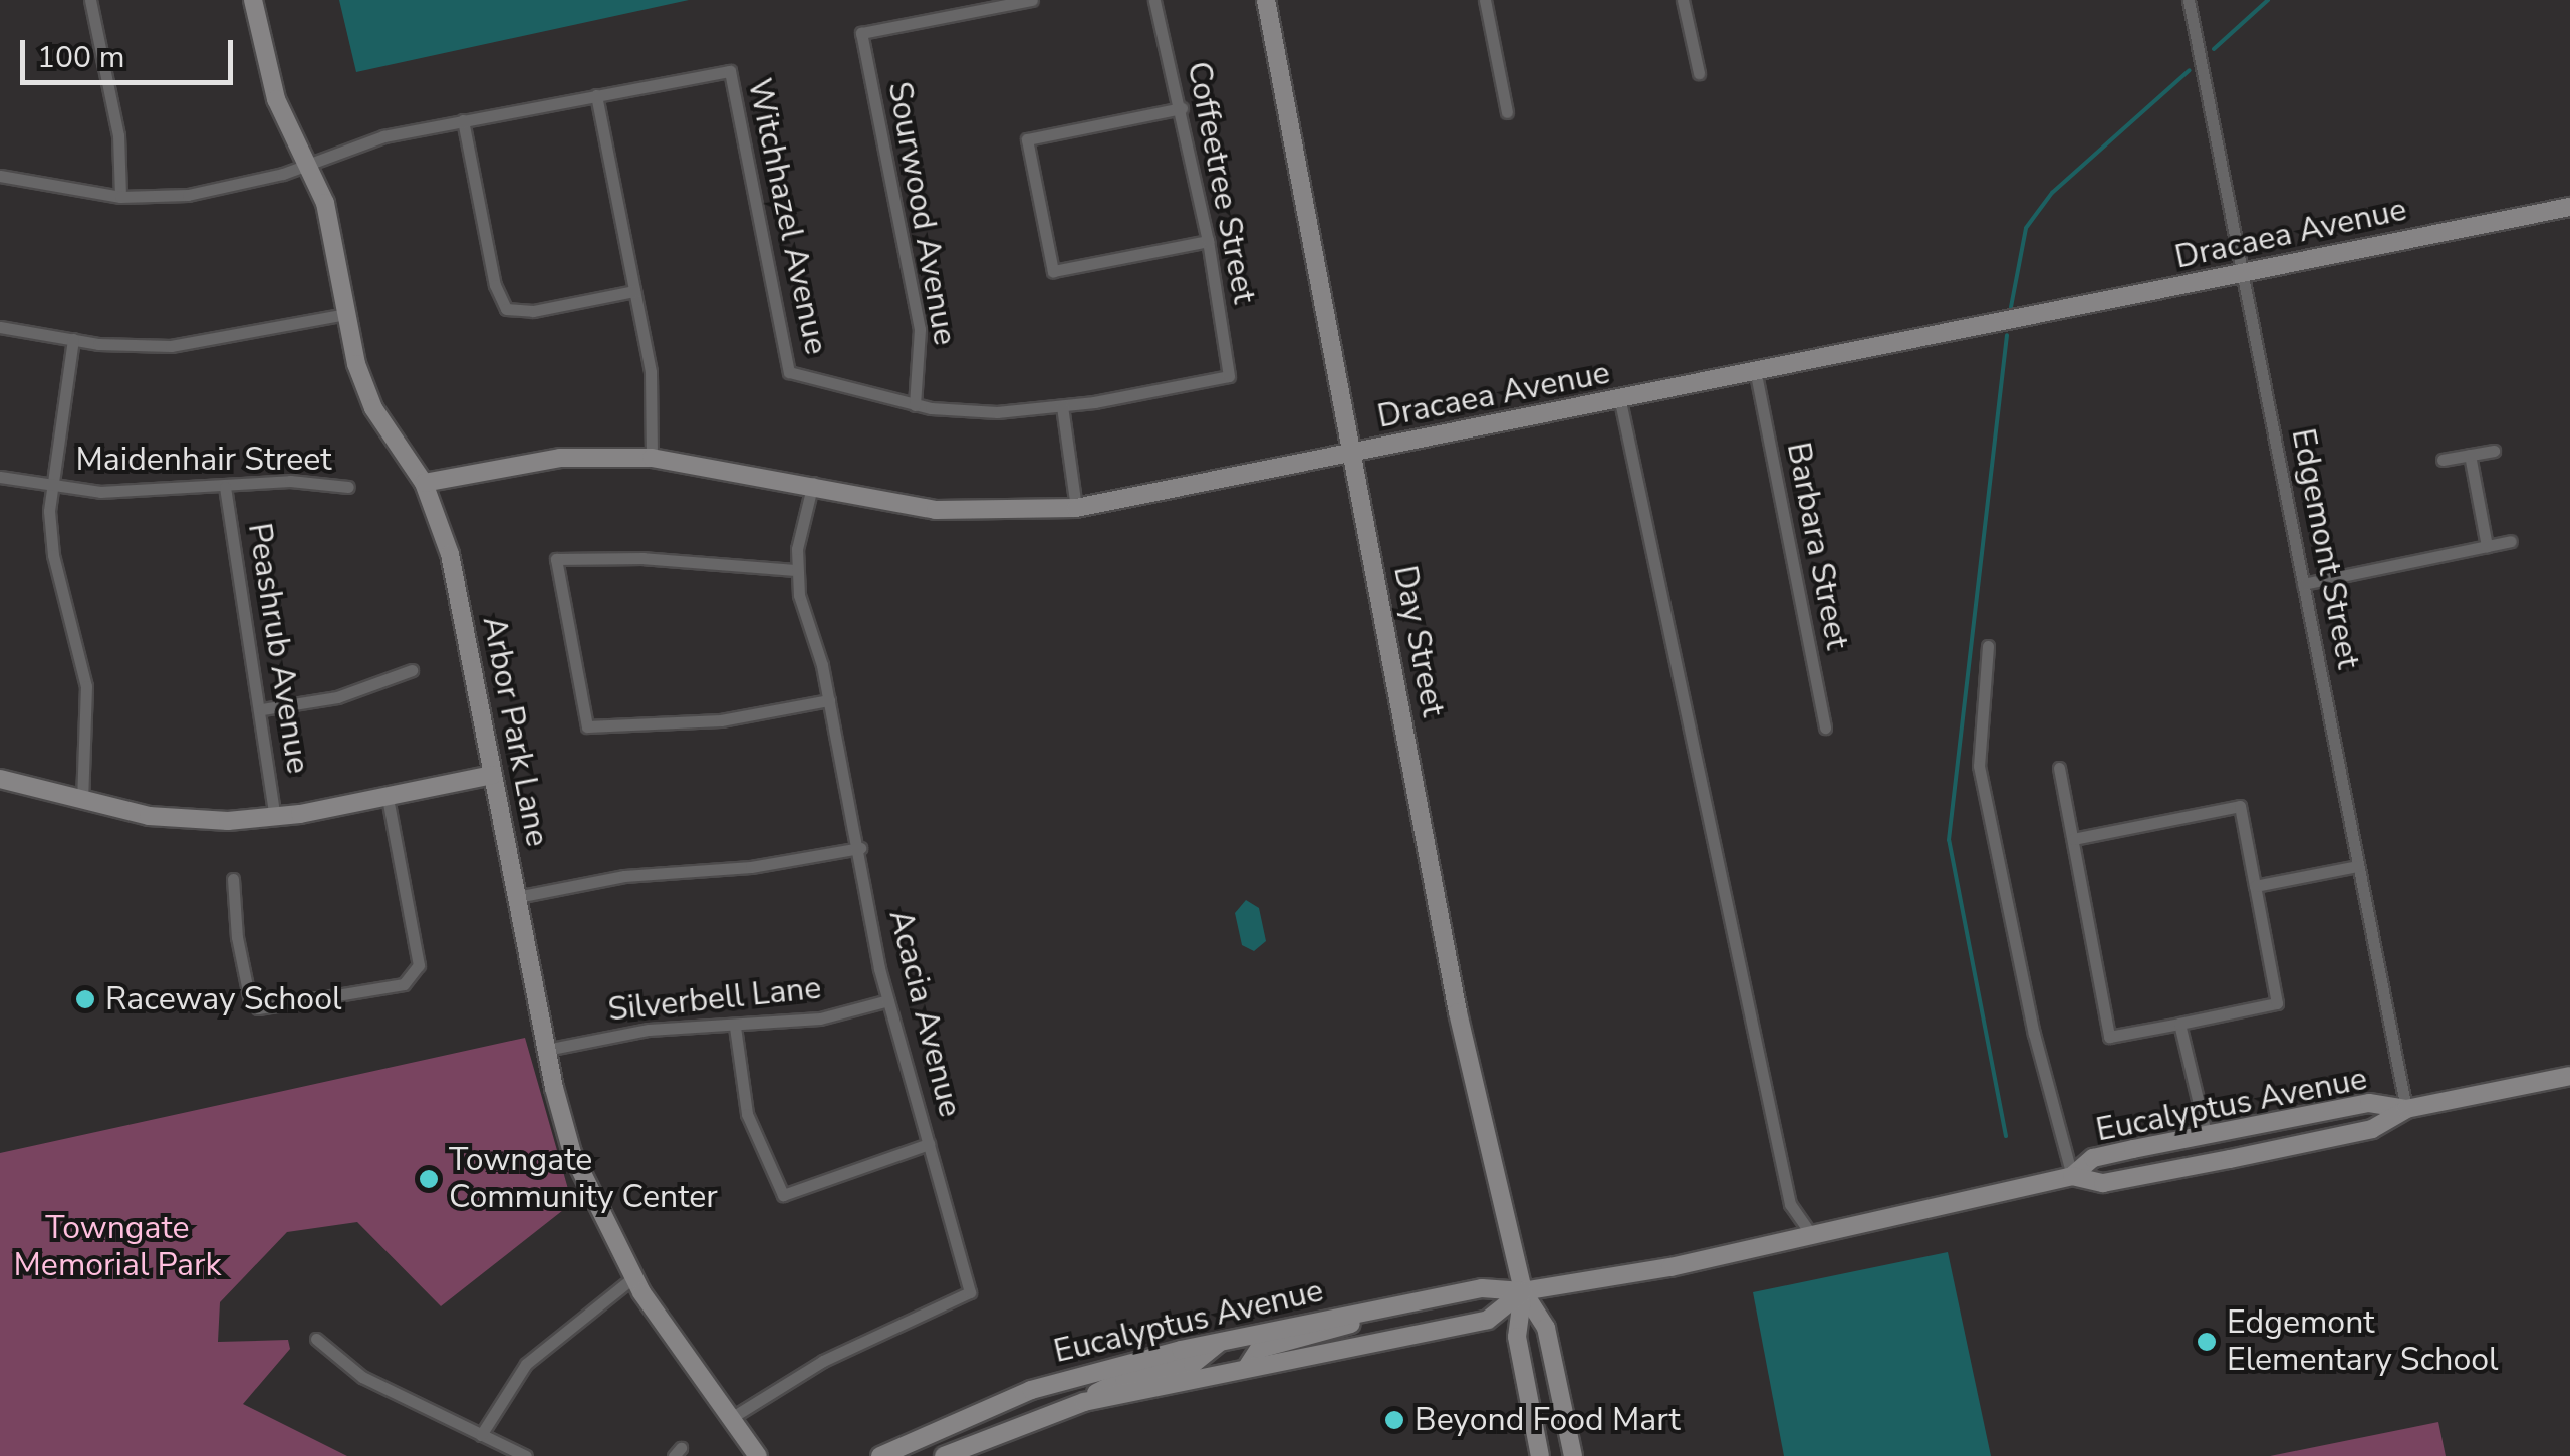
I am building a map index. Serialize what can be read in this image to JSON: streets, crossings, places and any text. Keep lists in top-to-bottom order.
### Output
{
  "streets": {
    "main road": [
      "Dracaea Avenue",
      "Day Street",
      "Arbor Park Lane",
      "Eucalyptus Avenue"
    ],
    "street": [
      "Coffeetree Street",
      "Sourwood Avenue",
      "Witchhazel Avenue",
      "Maidenhair Street",
      "Barbara Street",
      "Edgemont Street",
      "Peashrub Avenue",
      "Silverbell Lane",
      "Acacia Avenue"
    ]
  },
  "crossings": [
    ["Coffeetree Street", "Witchhazel Avenue"],
    ["Sourwood Avenue", "Witchhazel Avenue"],
    ["Witchhazel Avenue", "Arbor Park Lane"],
    ["Dracaea Avenue", "Barbara Street"],
    ["Dracaea Avenue", "Edgemont Street"],
    ["Dracaea Avenue", "Day Street"],
    ["Dracaea Avenue", "Arbor Park Lane"],
    ["Dracaea Avenue", "Acacia Avenue"],
    ["Maidenhair Street", "Peashrub Avenue"],
    ["Edgemont Street", "Eucalyptus Avenue"],
    ["Day Street", "Eucalyptus Avenue"],
    ["Arbor Park Lane", "Silverbell Lane"],
    ["Arbor Park Lane", "Acacia Avenue"],
    ["Silverbell Lane", "Acacia Avenue"]
  ],
  "parks": ["Towngate Memorial Park"],
  "places": [
    "Raceway School",
    "Towngate Community Center",
    "Edgemont Elementary School",
    "Beyond Food Mart"
  ],
  "scale_bar": "100 m"
}
